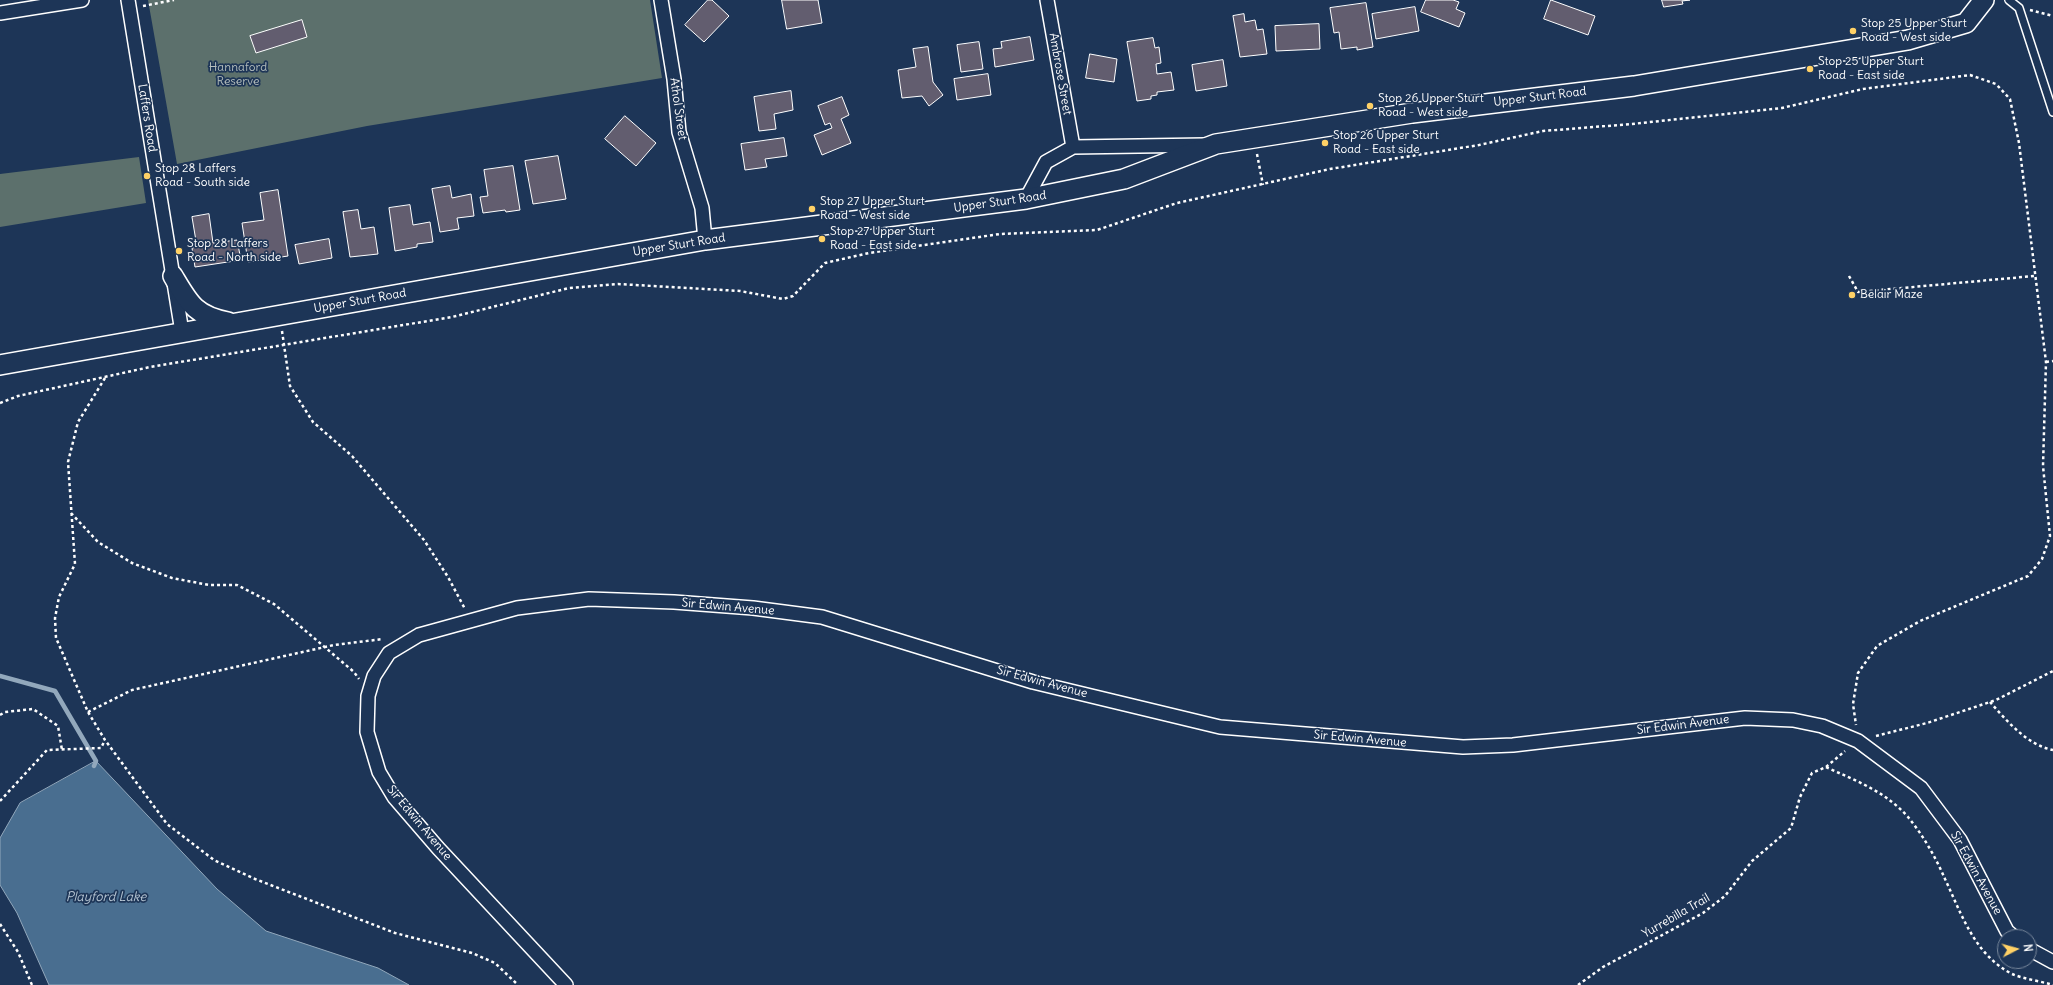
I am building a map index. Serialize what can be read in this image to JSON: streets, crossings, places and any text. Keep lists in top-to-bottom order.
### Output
{
  "streets": {
    "main road": ["Upper Sturt Road"],
    "street": [
      "Ambrose Street",
      "Athol Street",
      "Laffers Road",
      "Sir Edwin Avenue"
    ],
    "path": ["Yurrebilla Trail"]
  },
  "crossings": [
    ["Upper Sturt Road", "Athol Street"],
    ["Upper Sturt Road", "Laffers Road"],
    ["Sir Edwin Avenue", "Yurrebilla Trail"]
  ],
  "water": ["Playford Lake"],
  "parks": ["Hannaford Reserve"],
  "places": [
    "Stop 25 Upper Sturt Road - West side",
    "Stop 25 Upper Sturt Road - East side",
    "Stop 26 Upper Sturt Road - West side",
    "Stop 26 Upper Sturt Road - East side",
    "Stop 28 Laffers Road - South side",
    "Stop 27 Upper Sturt Road - West side",
    "Stop 27 Upper Sturt Road - East side",
    "Stop 28 Laffers Road - North side",
    "Belair Maze"
  ],
  "north": "right"
}
